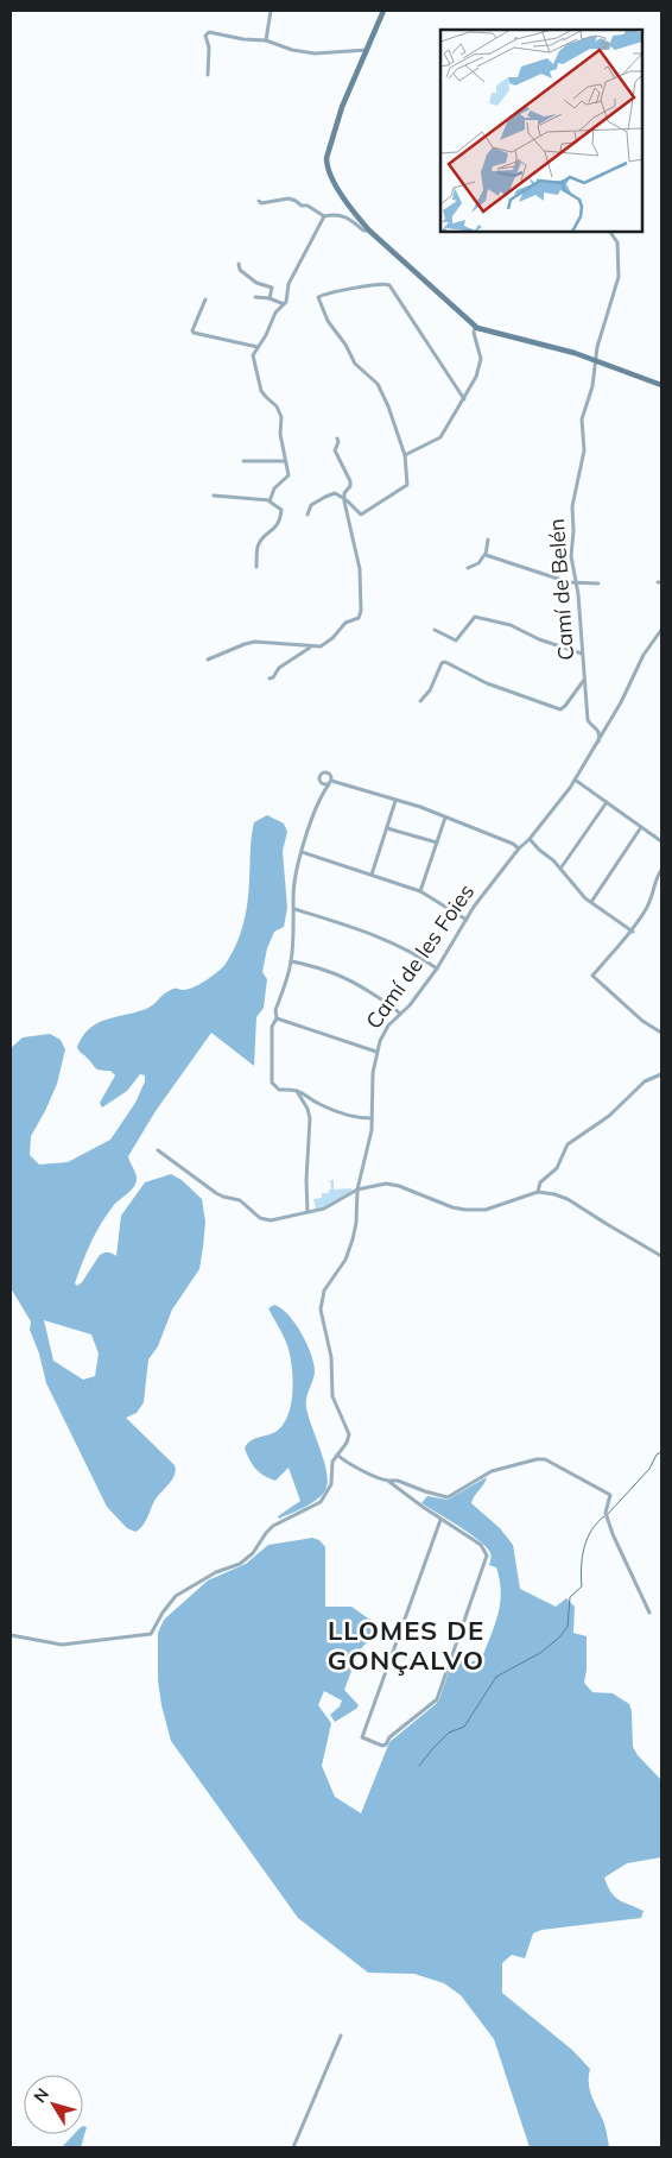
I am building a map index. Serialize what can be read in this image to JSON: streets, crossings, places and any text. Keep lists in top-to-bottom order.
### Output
{
  "streets": {
    "street": ["Camí de Belén", "Camí de les Foies"]
  },
  "crossings": [
    ["Camí de Belén", "Camí de les Foies"]
  ],
  "districts": ["LLOMES DE GONÇALVO"],
  "north": "top left"
}
